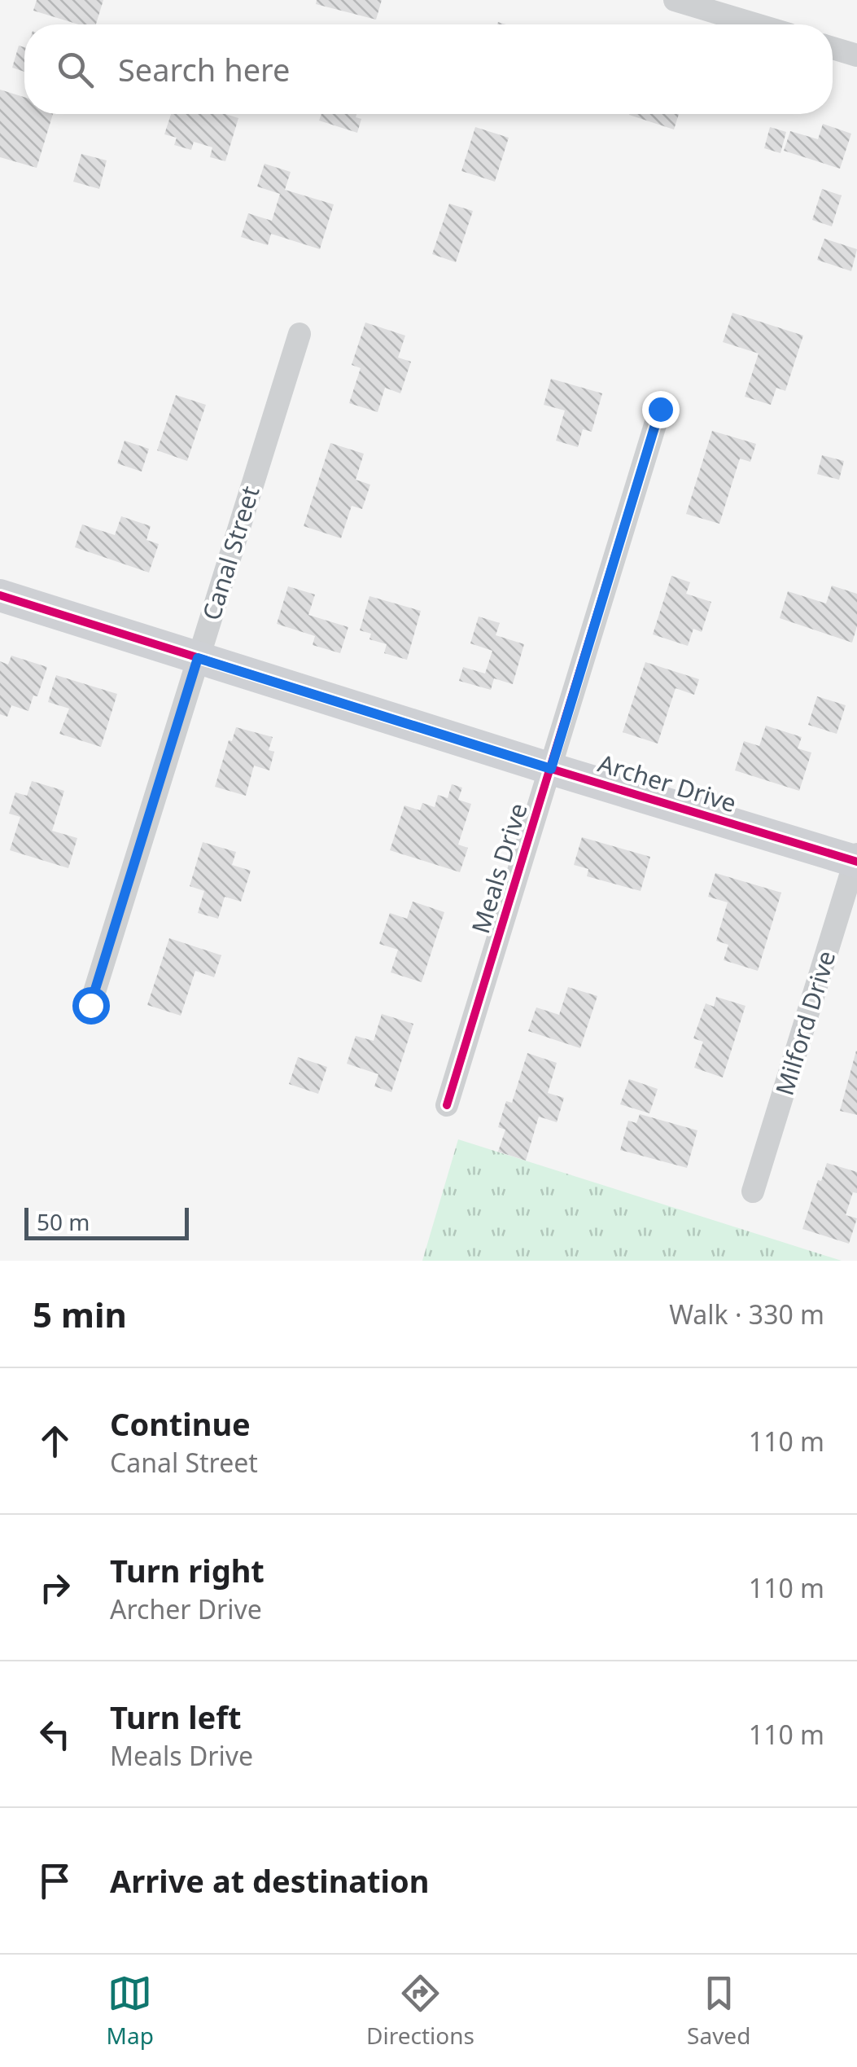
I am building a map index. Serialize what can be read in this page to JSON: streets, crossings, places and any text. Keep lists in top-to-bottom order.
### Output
{
  "streets": {
    "street": [
      "Canal Street",
      "Archer Drive",
      "Meals Drive",
      "Milford Drive"
    ]
  },
  "crossings": [
    ["Canal Street", "Archer Drive"],
    ["Archer Drive", "Meals Drive"],
    ["Archer Drive", "Milford Drive"]
  ],
  "scale_bar": "50 m",
  "page": {
    "search": "Search here",
    "scale": "50 m",
    "heading": ["5 min", "Walk · 330 m"],
    "list": [
      ["Continue", "Canal Street", "110 m"],
      ["Turn right", "Archer Drive", "110 m"],
      ["Turn left", "Meals Drive", "110 m"],
      "Arrive at destination"
    ],
    "nav": ["Map", "Directions", "Saved"]
  }
}
